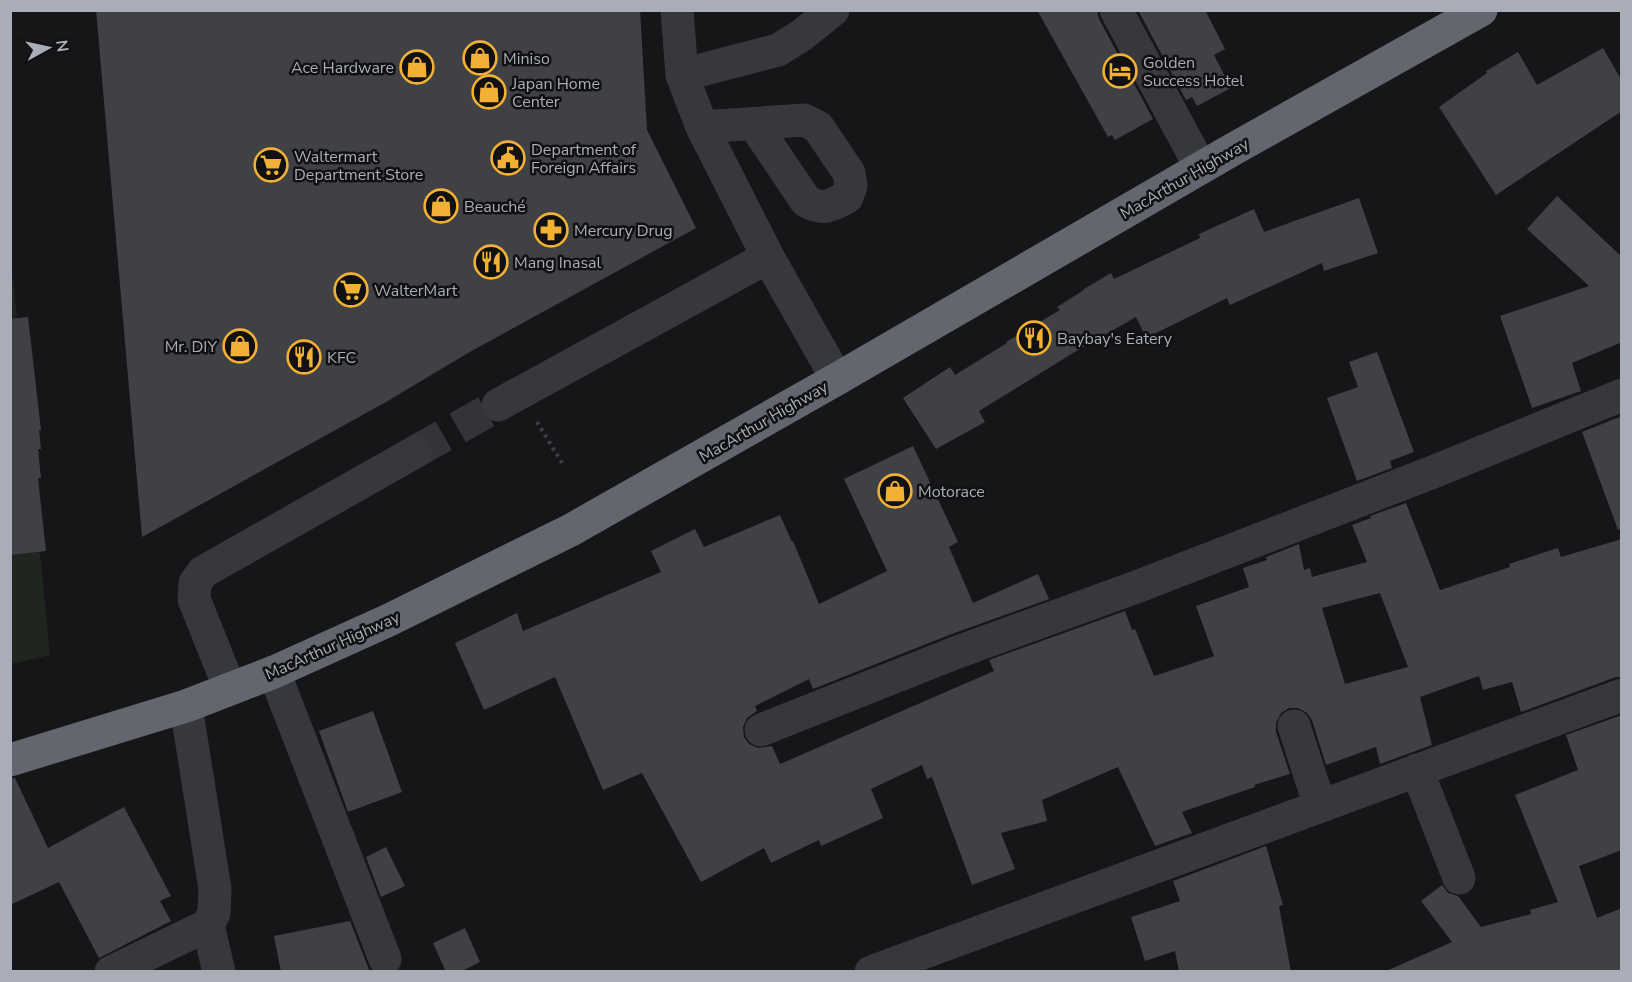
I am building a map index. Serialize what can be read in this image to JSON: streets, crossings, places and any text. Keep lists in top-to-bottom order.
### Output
{
  "streets": {
    "highway": ["MacArthur Highway"]
  },
  "places": {
    "shop": [
      "Miniso",
      "Ace Hardware",
      "Japan Home Center",
      "Beauché",
      "Mr. DIY",
      "Motorace"
    ],
    "hotel": ["Golden Success Hotel"],
    "public building": ["Department of Foreign Affairs"],
    "supermarket": ["Waltermart Department Store", "WalterMart"],
    "pharmacy": ["Mercury Drug"],
    "restaurant": ["Mang Inasal", "Baybay's Eatery", "KFC"]
  },
  "north": "right"
}
